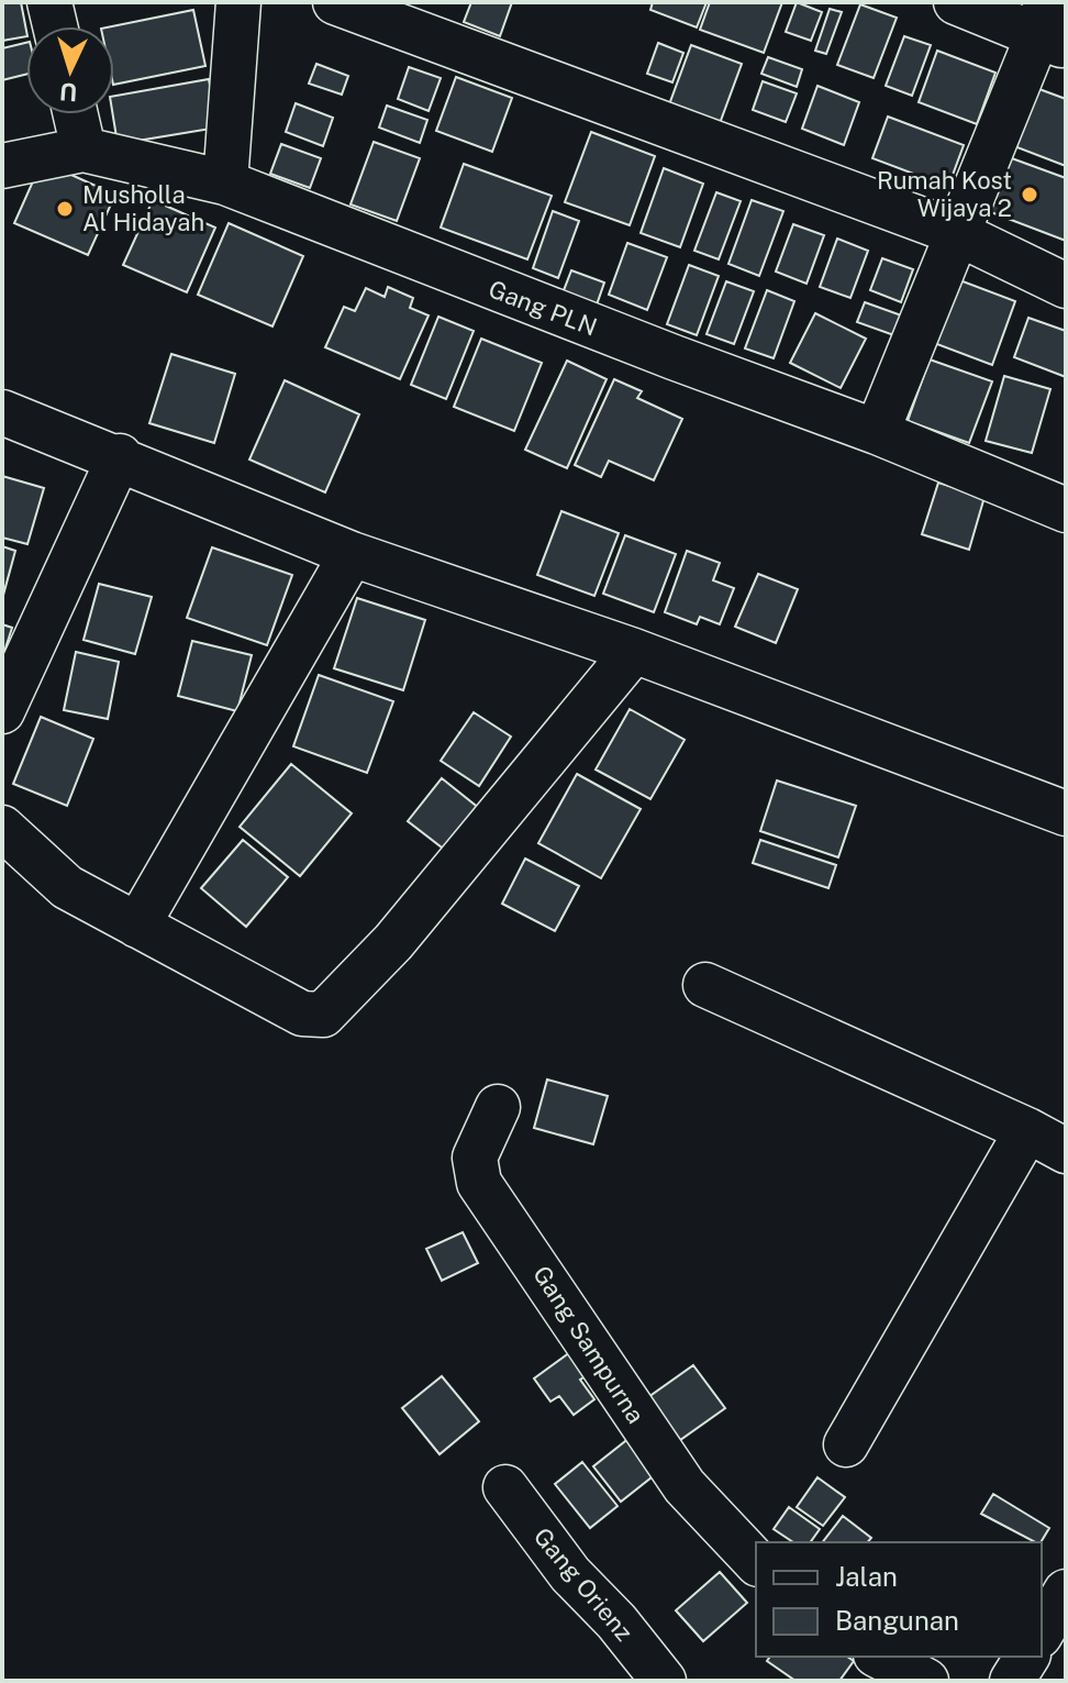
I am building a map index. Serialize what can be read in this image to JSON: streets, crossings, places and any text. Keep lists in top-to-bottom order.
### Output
{
  "streets": {
    "street": ["Gang PLN", "Gang Sampurna", "Gang Orienz"]
  },
  "places": ["Rumah Kost Wijaya 2", "Musholla Al Hidayah"],
  "legend": ["Jalan", "Bangunan"],
  "north": "bottom"
}
